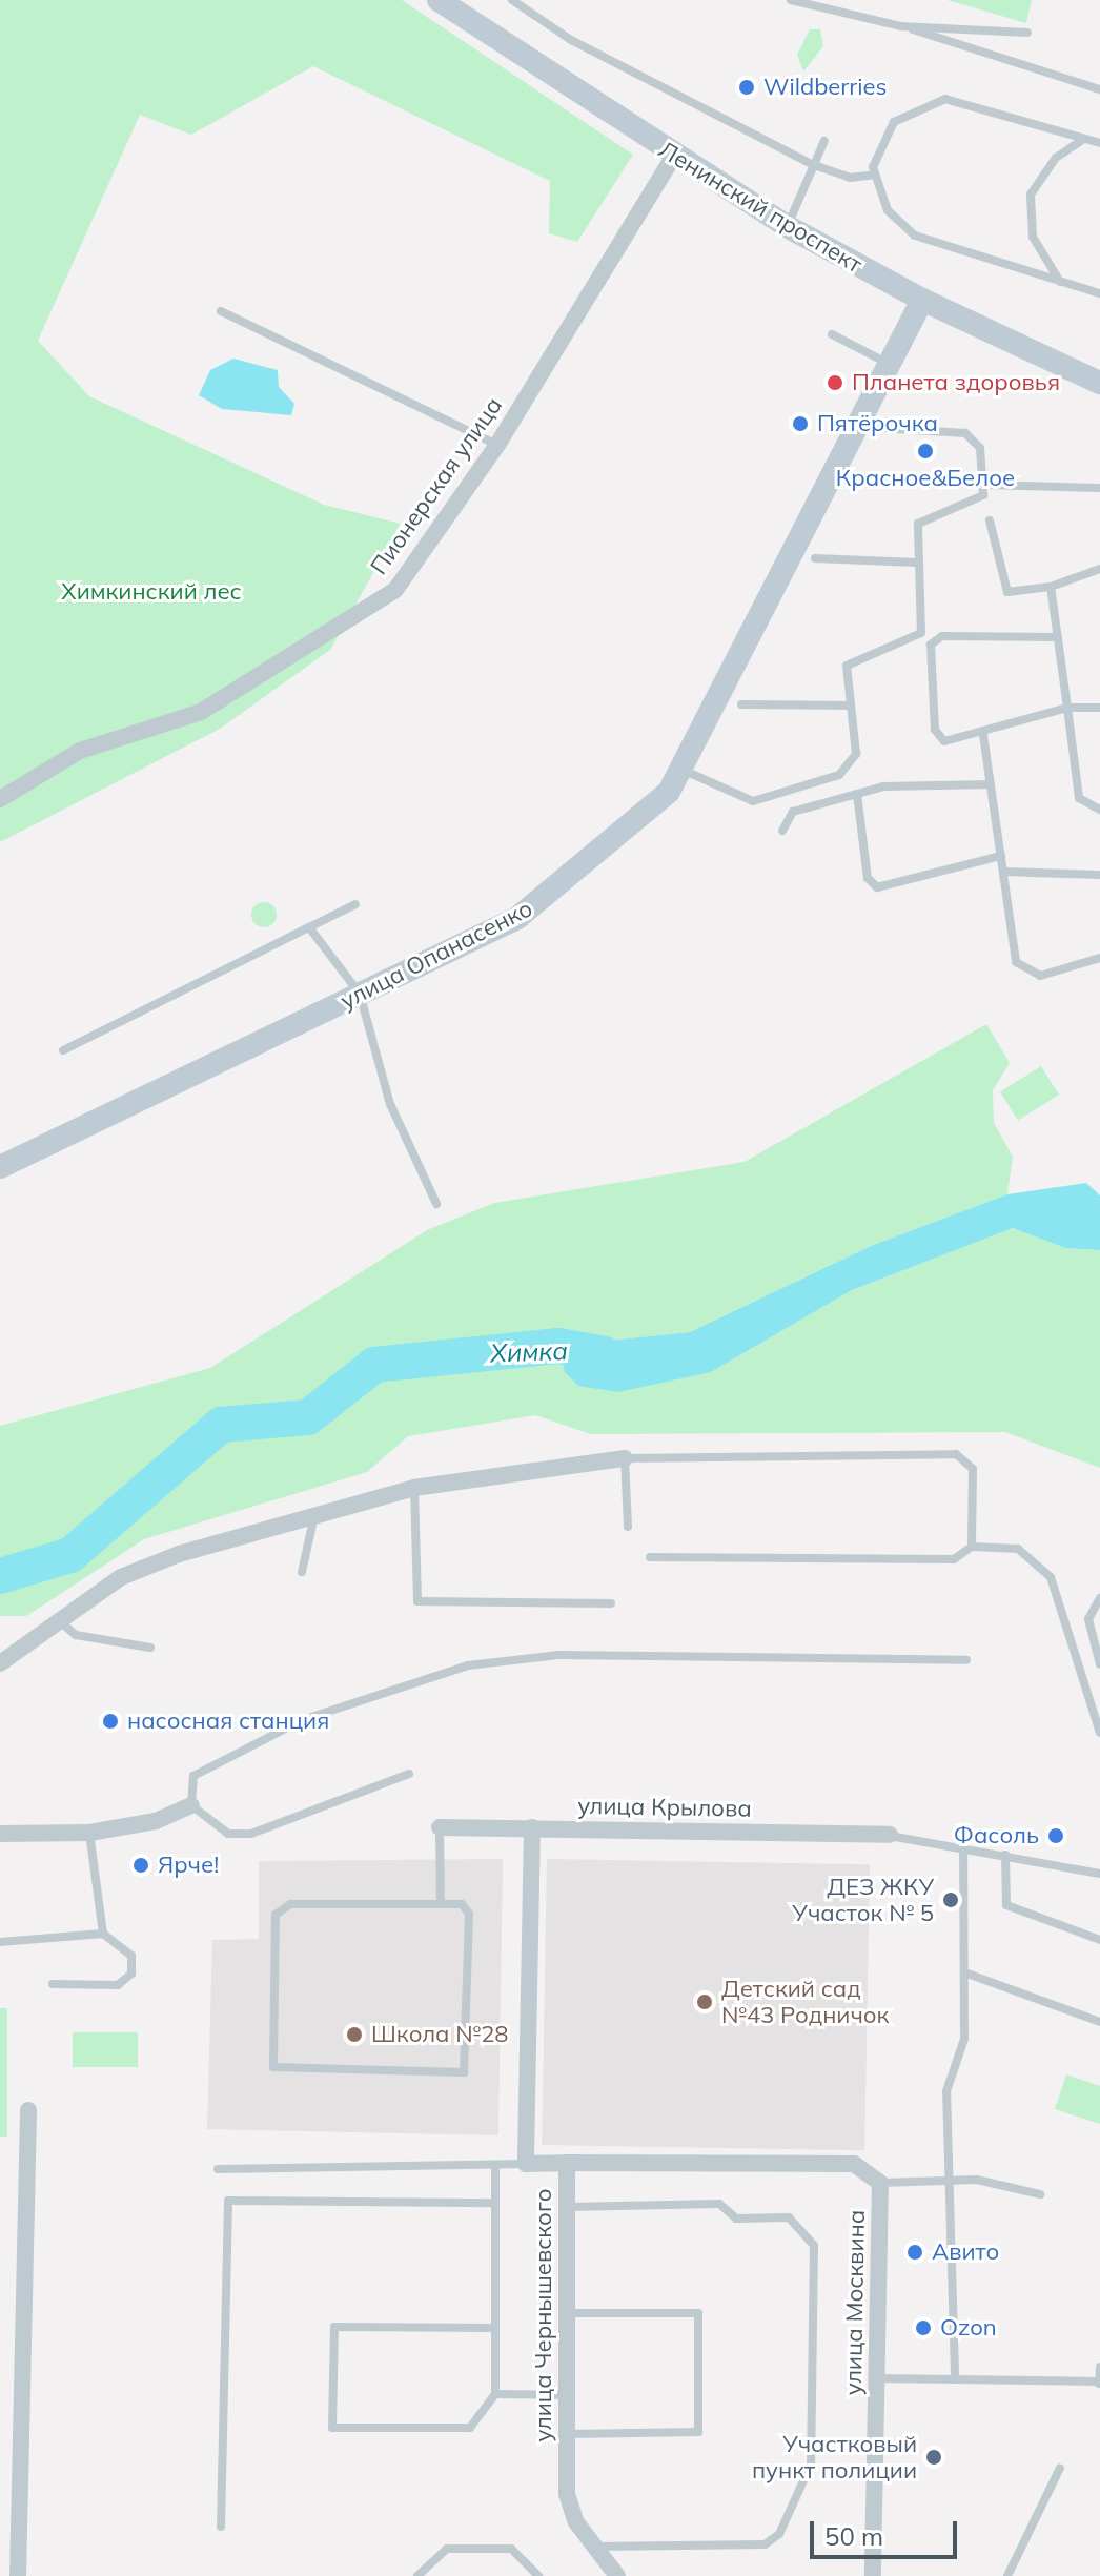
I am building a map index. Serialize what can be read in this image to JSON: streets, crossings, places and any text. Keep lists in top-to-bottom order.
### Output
{
  "streets": {
    "street": [
      "Ленинский проспект",
      "Пионерская улица",
      "улица Опанасенко",
      "улица Крылова",
      "улица Москвина",
      "улица Чернышевского"
    ]
  },
  "crossings": [
    ["Ленинский проспект", "Пионерская улица"],
    ["Ленинский проспект", "улица Опанасенко"],
    ["улица Крылова", "улица Чернышевского"]
  ],
  "water": ["Химка"],
  "parks": ["Химкинский лес"],
  "places": [
    "Wildberries",
    "Планета здоровья",
    "Пятёрочка",
    "Красное&Белое",
    "насосная станция",
    "Фасоль",
    "Ярче!",
    "ДЕЗ ЖКУ Участок № 5",
    "Детский сад №43 Родничок",
    "Школа №28",
    "Авито",
    "Ozon",
    "Участковый пункт полиции"
  ],
  "scale_bar": "50 m"
}
